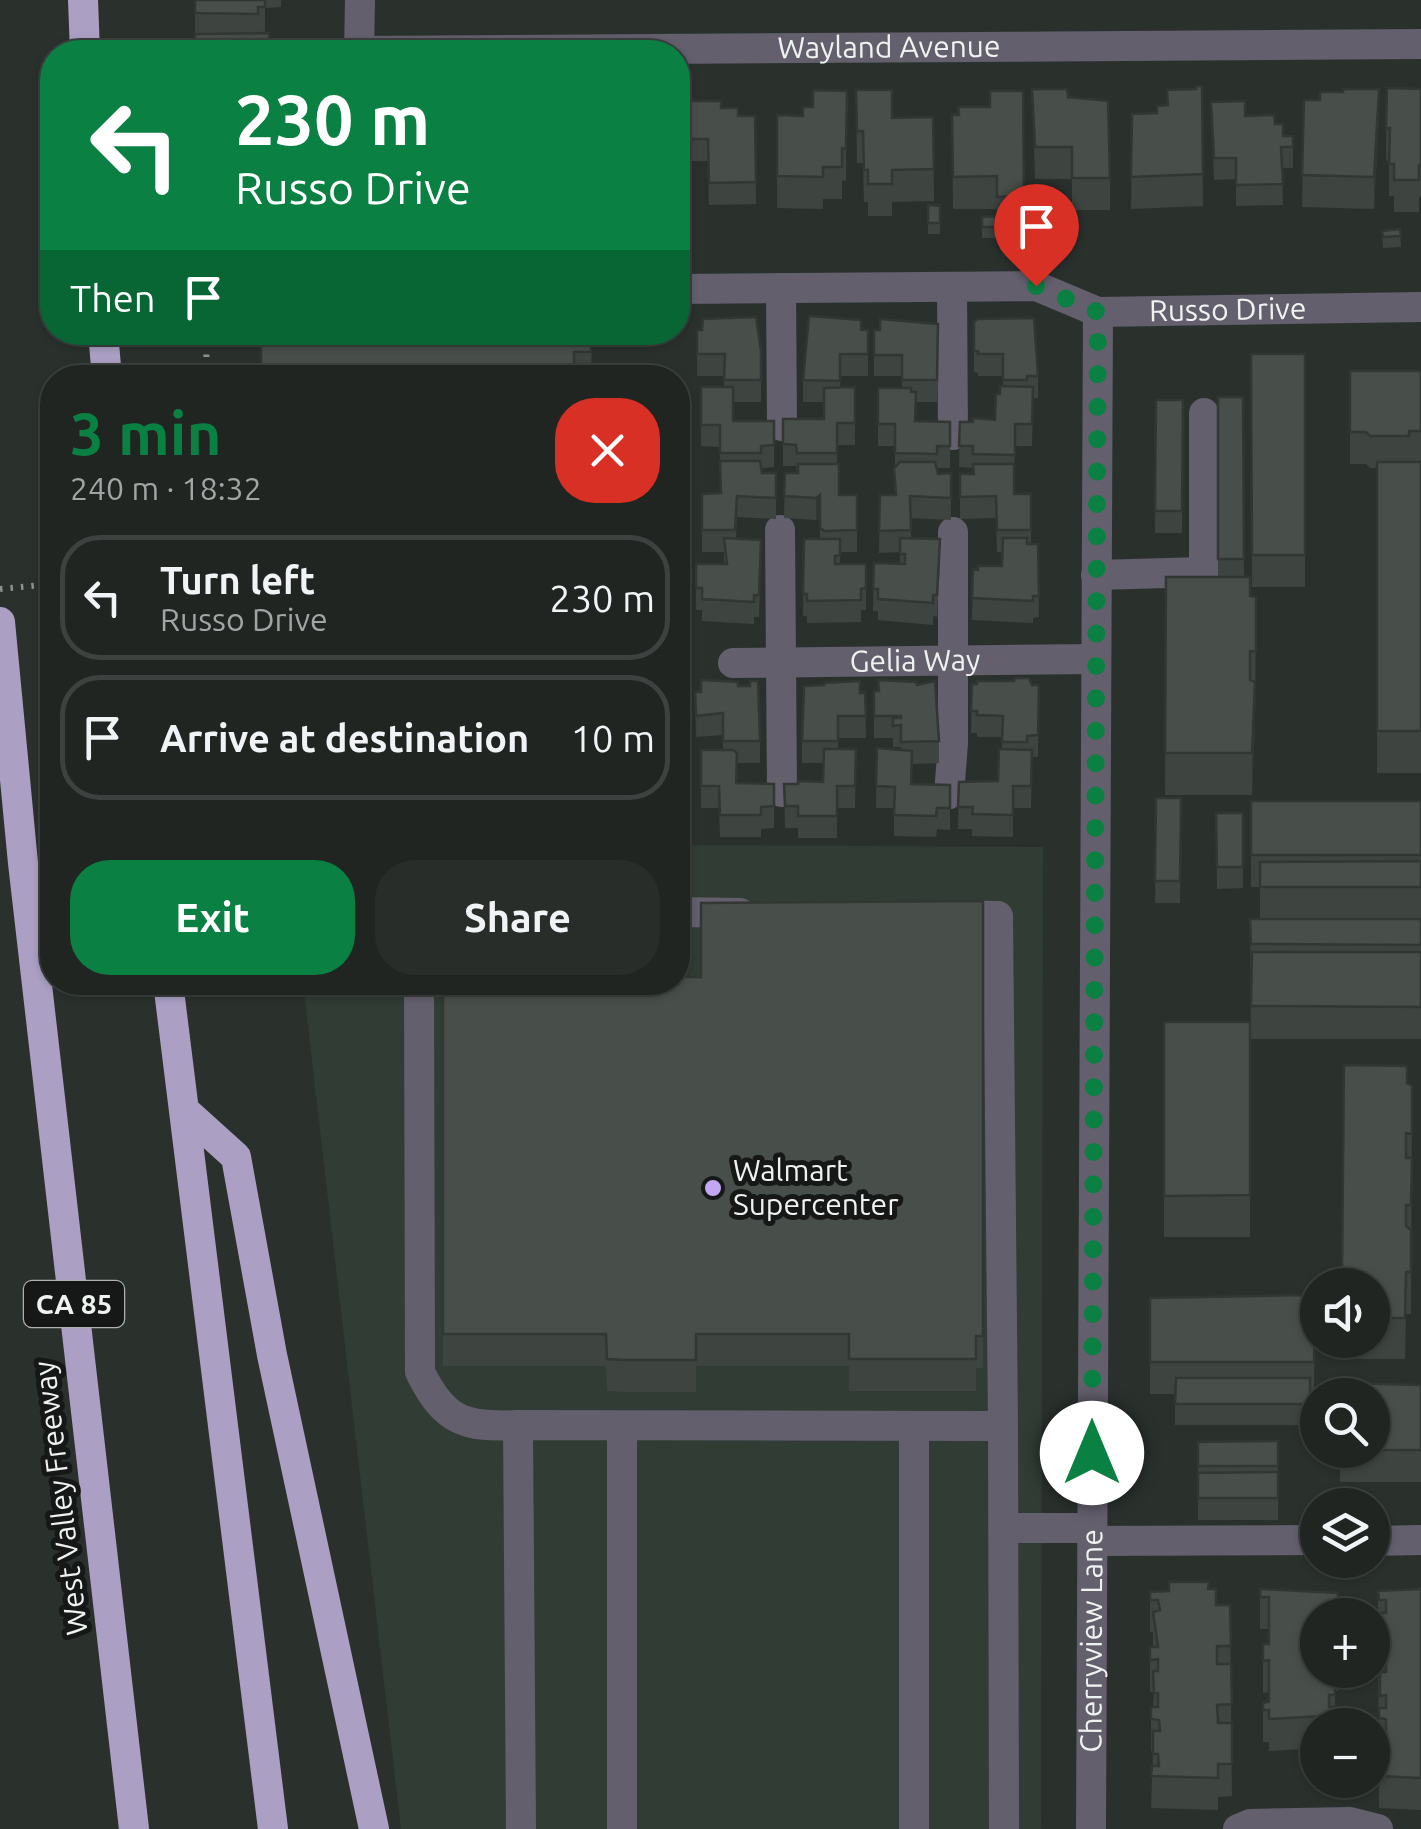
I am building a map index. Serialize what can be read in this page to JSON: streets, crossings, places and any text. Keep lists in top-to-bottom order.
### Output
{
  "streets": {
    "highway": ["CA 85", "West Valley Freeway"],
    "street": [
      "Wayland Avenue",
      "Russo Drive",
      "Gelia Way",
      "Cherryview Lane"
    ]
  },
  "crossings": [
    ["Russo Drive", "Cherryview Lane"],
    ["Gelia Way", "Cherryview Lane"]
  ],
  "places": ["Walmart Supercenter"],
  "page": {
    "turn": ["230 m", "Russo Drive"],
    "then": "Then",
    "heading": ["3 min", "240 m · 18:32"],
    "list": [
      {
        "name": "Turn left",
        "note": "Russo Drive",
        "value": "230 m"
      },
      {
        "name": "Arrive at destination",
        "value": "10 m"
      }
    ],
    "buttons": ["Exit", "Share"],
    "map_buttons": ["+", "−"]
  }
}
